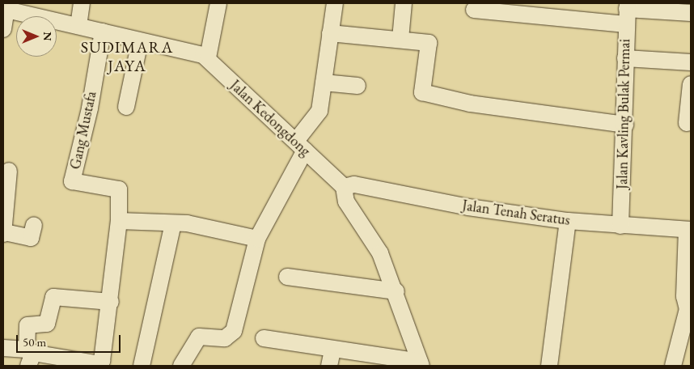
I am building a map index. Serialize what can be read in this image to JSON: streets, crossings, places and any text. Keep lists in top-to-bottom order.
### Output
{
  "streets": {
    "street": [
      "Jalan Kavling Bulak Permai",
      "Jalan Kedongdong",
      "Gang Mustafa",
      "Jalan Tenah Seratus"
    ]
  },
  "crossings": [
    ["Jalan Kavling Bulak Permai", "Jalan Tenah Seratus"],
    ["Jalan Kedongdong", "Jalan Tenah Seratus"]
  ],
  "districts": ["SUDIMARA JAYA"],
  "scale_bar": "50 m",
  "north": "right"
}
